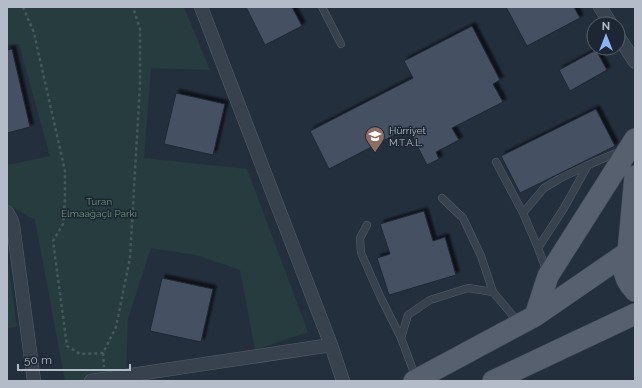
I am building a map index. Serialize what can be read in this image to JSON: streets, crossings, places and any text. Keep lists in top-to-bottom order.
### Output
{
  "parks": ["Turan Elmaağaçlı Parkı"],
  "places": {
    "school or university": ["Hürriyet M.T.A.L."]
  },
  "scale_bar": "50 m",
  "north": "top"
}
